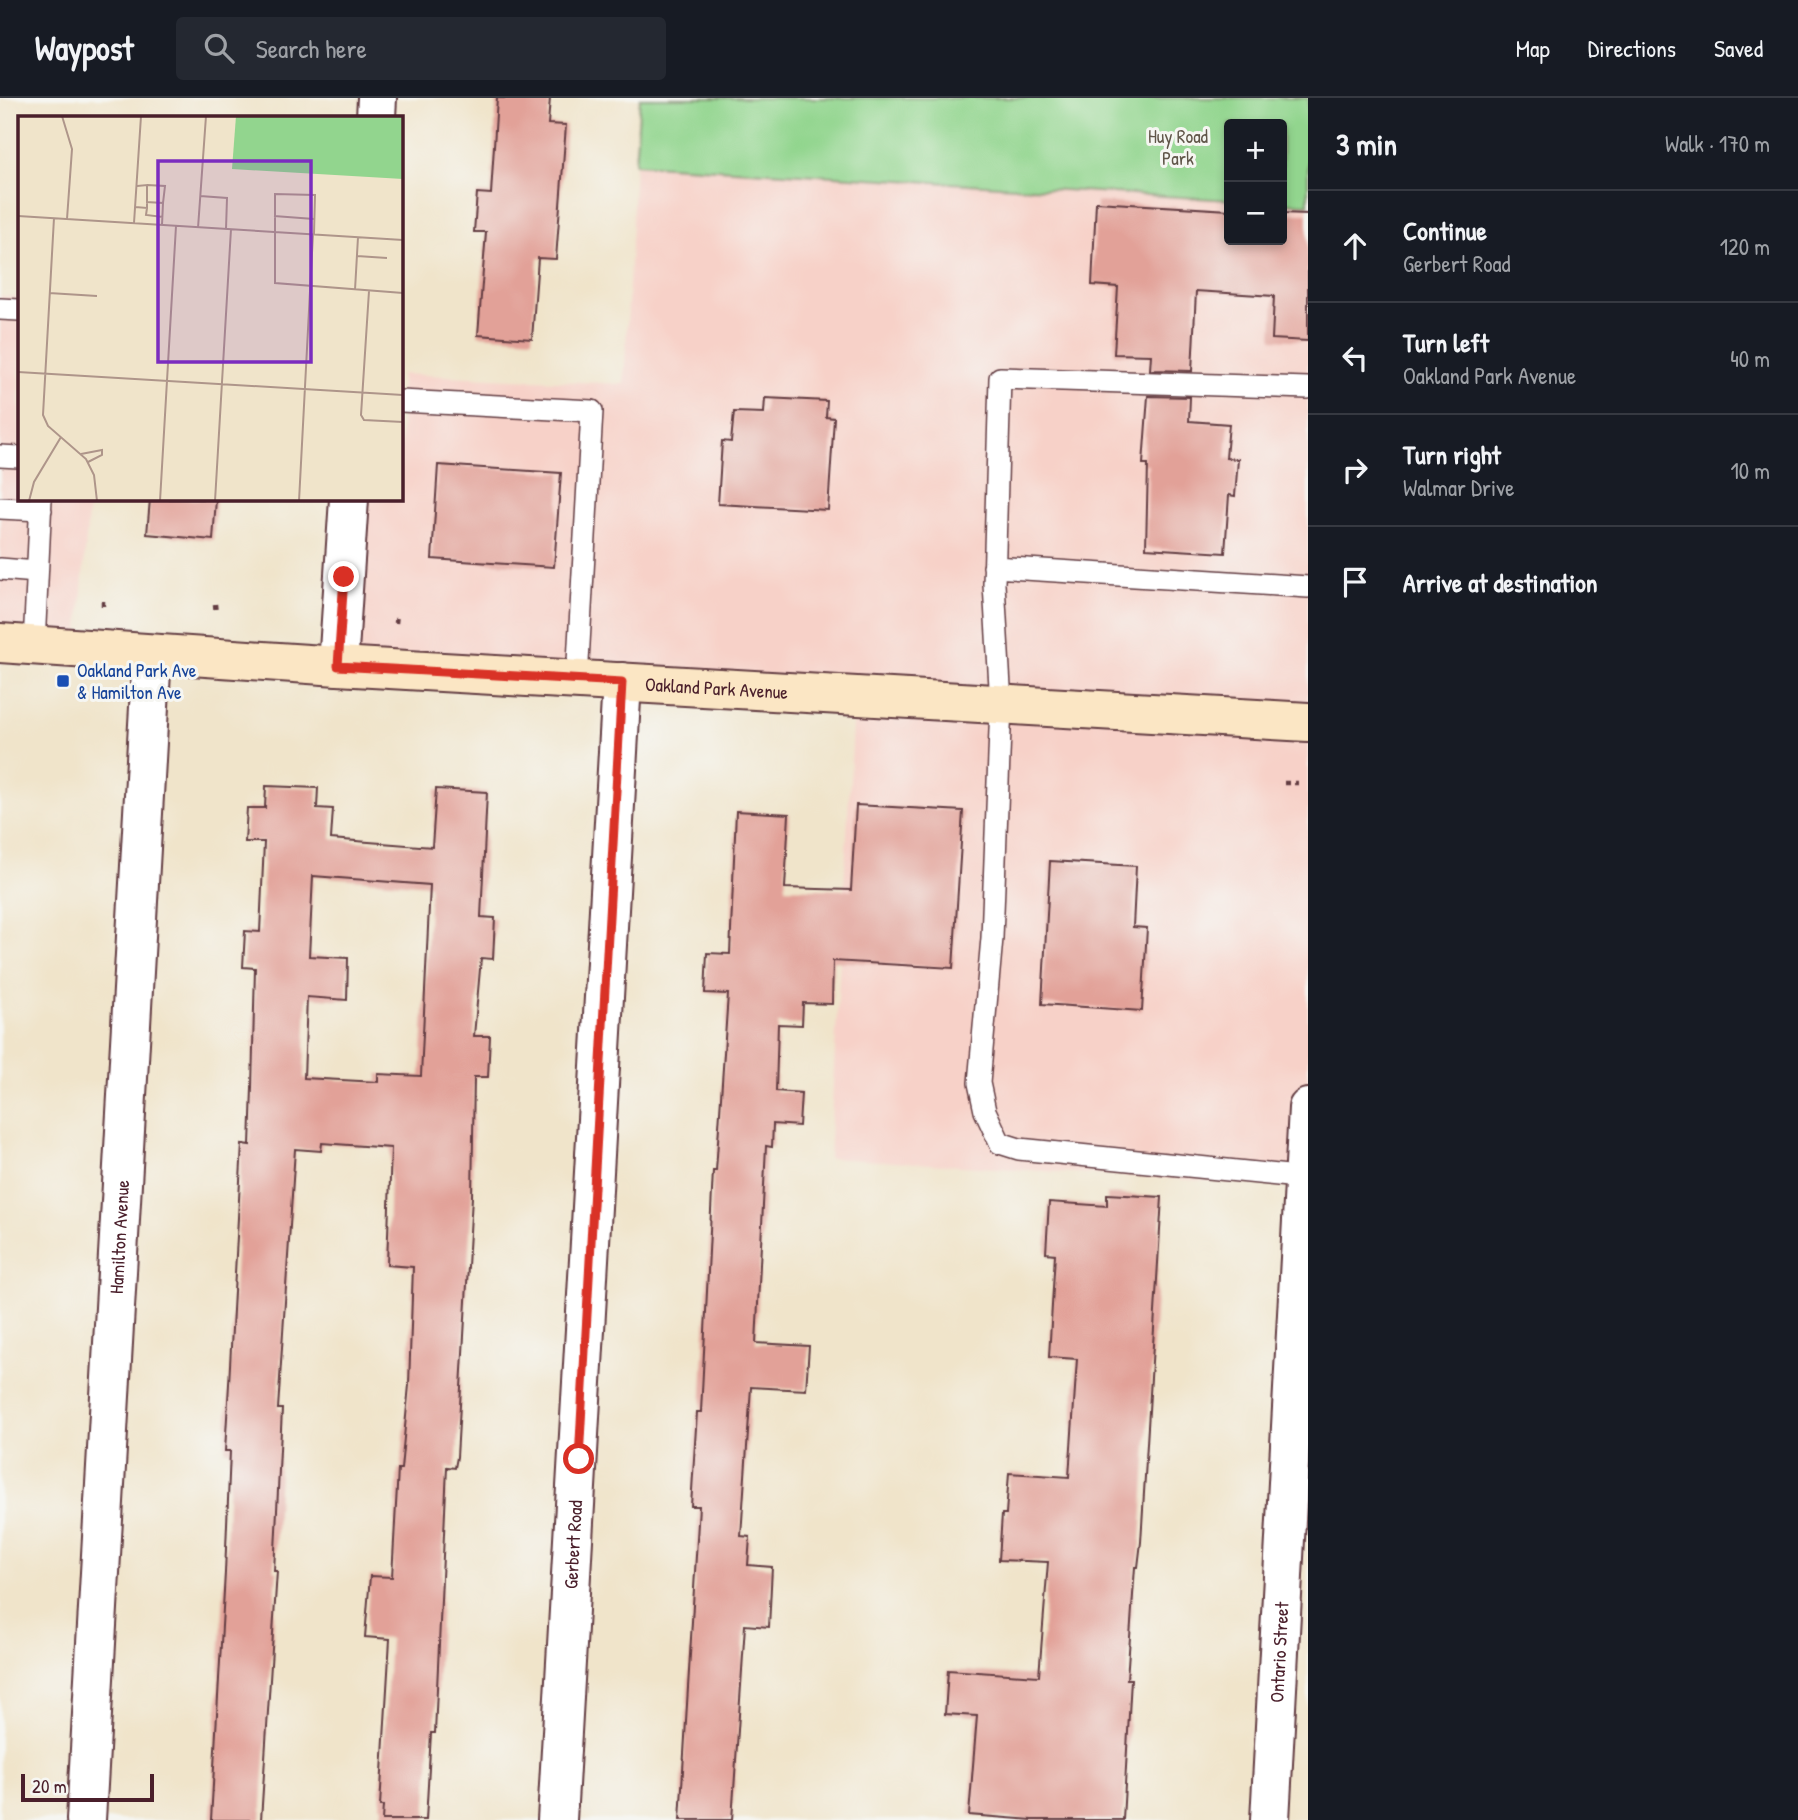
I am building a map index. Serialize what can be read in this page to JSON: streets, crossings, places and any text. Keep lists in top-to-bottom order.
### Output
{
  "streets": {
    "main road": ["Oakland Park Avenue"],
    "street": ["Hamilton Avenue", "Gerbert Road", "Ontario Street"]
  },
  "crossings": [
    ["Oakland Park Avenue", "Hamilton Avenue"],
    ["Oakland Park Avenue", "Gerbert Road"]
  ],
  "parks": ["Huy Road Park"],
  "places": {
    "transit": ["Oakland Park Ave & Hamilton Ave"]
  },
  "scale_bar": "20 m",
  "page": {
    "header": "Waypost",
    "search": "Search here",
    "nav": ["Map", "Directions", "Saved"],
    "heading": ["3 min", "Walk · 170 m"],
    "map_buttons": ["+", "−"],
    "list": [
      ["Continue", "Gerbert Road", "120 m"],
      ["Turn left", "Oakland Park Avenue", "40 m"],
      ["Turn right", "Walmar Drive", "10 m"],
      "Arrive at destination"
    ],
    "scale": "20 m"
  }
}
